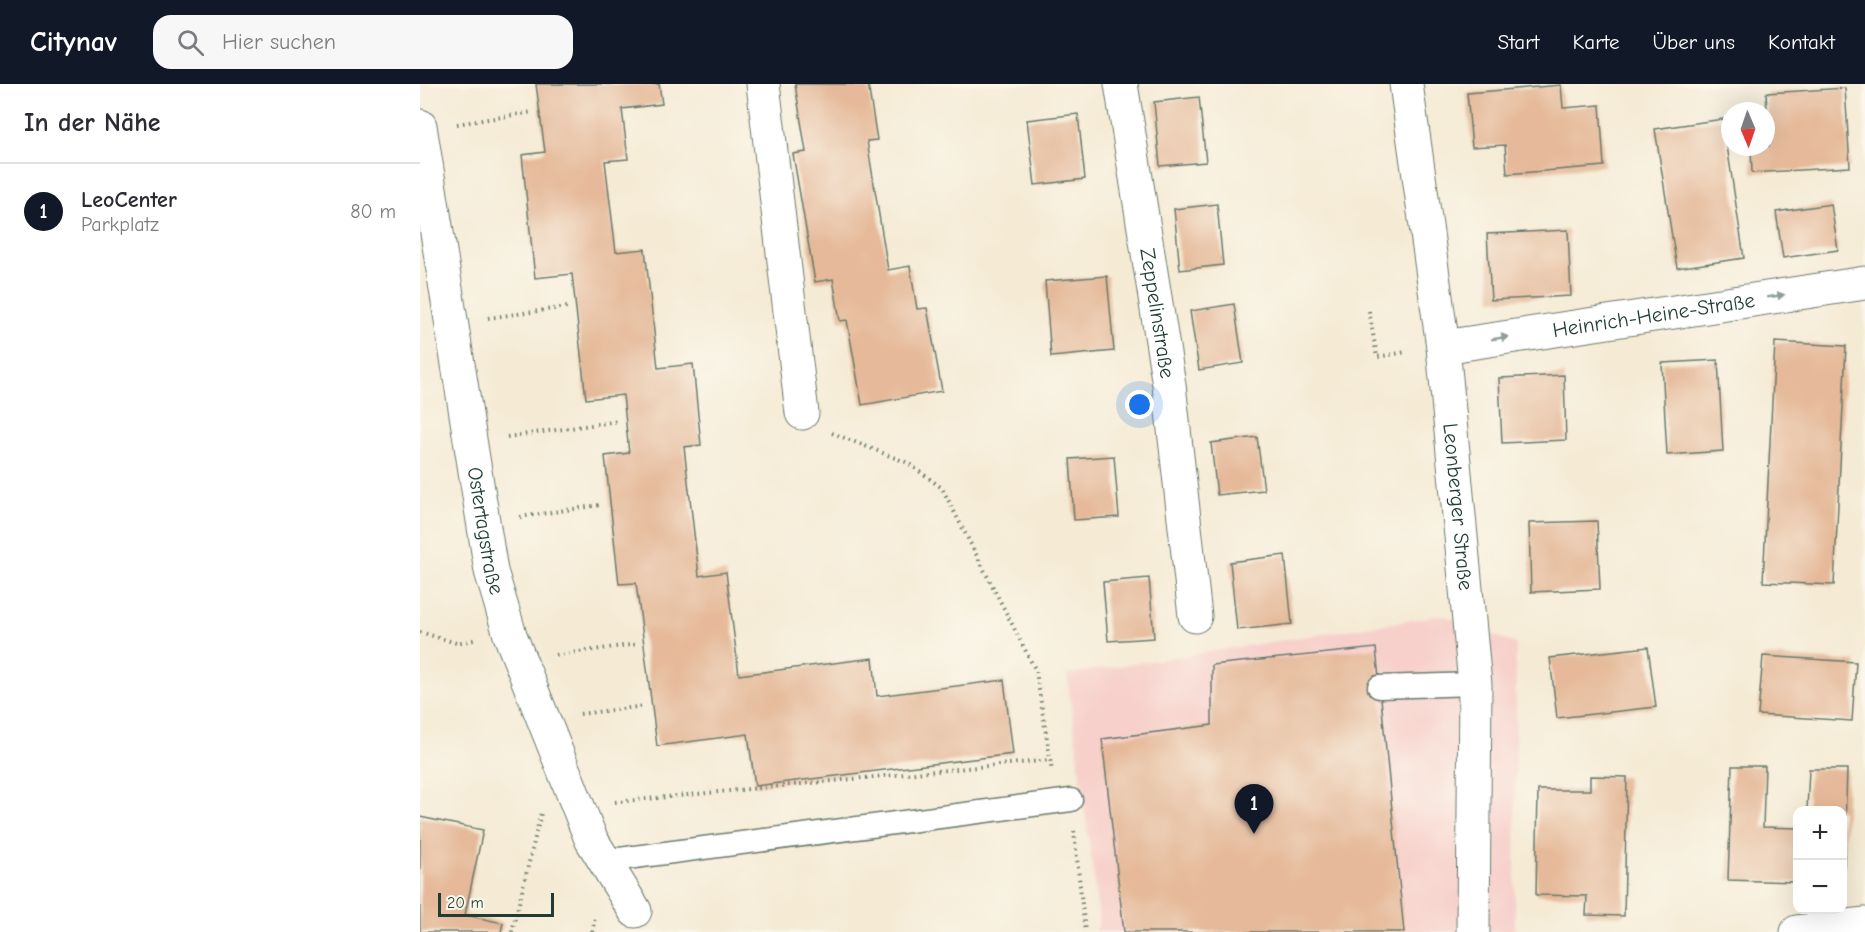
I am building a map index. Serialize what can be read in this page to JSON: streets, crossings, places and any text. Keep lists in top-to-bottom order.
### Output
{
  "streets": {
    "street": [
      "Zeppelinstraße",
      "Heinrich-Heine-Straße",
      "Leonberger Straße",
      "Ostertagstraße"
    ]
  },
  "crossings": [
    ["Heinrich-Heine-Straße", "Leonberger Straße"]
  ],
  "one_way": ["Heinrich-Heine-Straße"],
  "scale_bar": "20 m",
  "north": "bottom",
  "page": {
    "header": "Citynav",
    "search": "Hier suchen",
    "nav": [
      "Start",
      "Karte",
      "Über uns",
      "Kontakt"
    ],
    "heading": "In der Nähe",
    "list": [
      {
        "mark": "1",
        "name": "LeoCenter",
        "note": "Parkplatz",
        "value": "80 m"
      }
    ],
    "pins": "1",
    "map_buttons": ["+", "−"],
    "scale": "20 m"
  }
}
